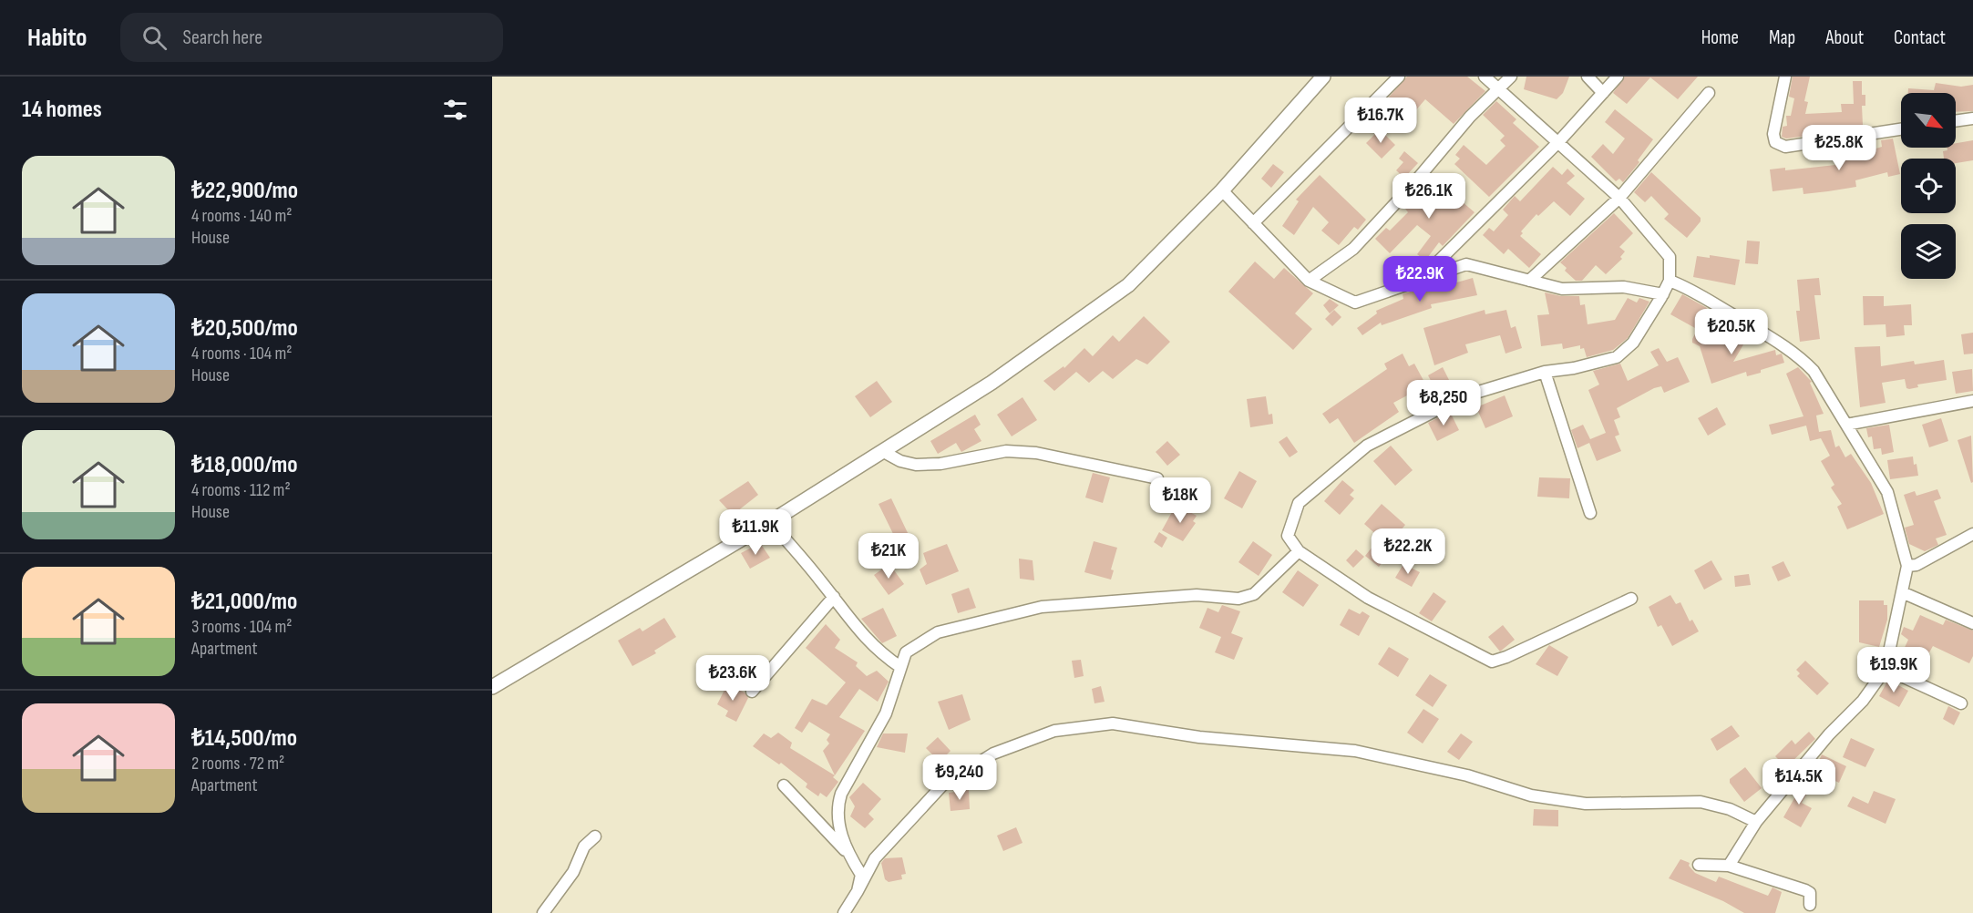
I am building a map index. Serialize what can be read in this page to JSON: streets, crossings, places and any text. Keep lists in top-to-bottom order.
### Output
{
  "north": "bottom right",
  "page": {
    "header": "Habito",
    "search": "Search here",
    "nav": [
      "Home",
      "Map",
      "About",
      "Contact"
    ],
    "heading": "14 homes",
    "price": [
      "₺16.7K",
      "₺25.8K",
      "₺26.1K",
      "₺22.9K",
      "₺20.5K",
      "₺8,250",
      "₺18K",
      "₺11.9K",
      "₺22.2K",
      "₺21K",
      "₺19.9K",
      "₺23.6K",
      "₺9,240",
      "₺14.5K"
    ],
    "list": [
      {
        "name": "₺22,900/mo",
        "note": "4 rooms · 140 m² · House"
      },
      {
        "name": "₺20,500/mo",
        "note": "4 rooms · 104 m² · House"
      },
      {
        "name": "₺18,000/mo",
        "note": "4 rooms · 112 m² · House"
      },
      {
        "name": "₺21,000/mo",
        "note": "3 rooms · 104 m² · Apartment"
      },
      {
        "name": "₺14,500/mo",
        "note": "2 rooms · 72 m² · Apartment"
      }
    ]
  }
}
